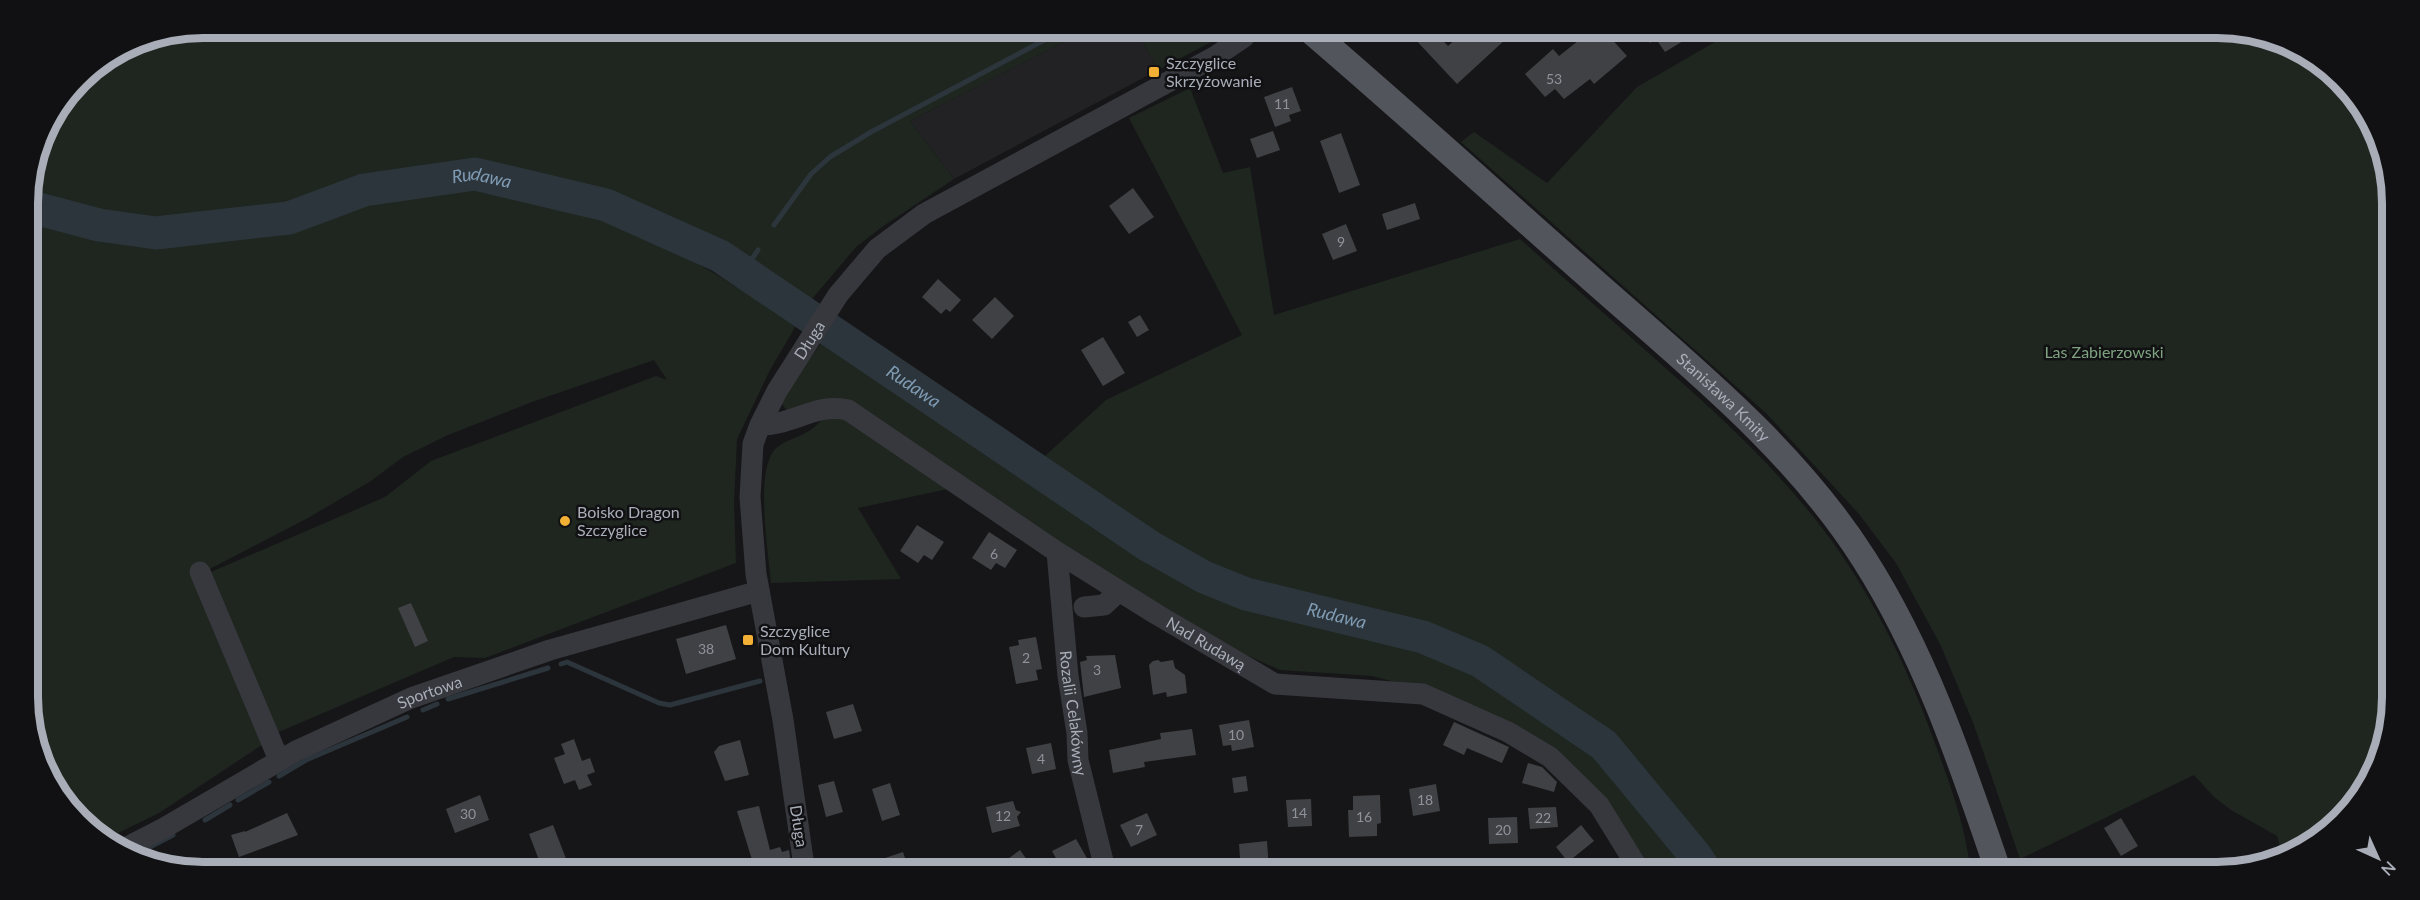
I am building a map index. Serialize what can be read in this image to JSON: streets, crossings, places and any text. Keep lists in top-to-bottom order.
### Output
{
  "streets": {
    "main road": ["Stanisława Kmity"],
    "street": [
      "Długa",
      "Nad Rudawą",
      "Sportowa",
      "Rozalii Celakówny"
    ]
  },
  "crossings": [
    ["Długa", "Nad Rudawą"],
    ["Długa", "Sportowa"],
    ["Nad Rudawą", "Rozalii Celakówny"]
  ],
  "water": ["Rudawa"],
  "parks": ["Las Zabierzowski"],
  "places": {
    "transit": ["Szczyglice Skrzyżowanie", "Szczyglice Dom Kultury"],
    "other": ["Boisko Dragon Szczyglice"]
  },
  "house_numbers": [
    "53",
    "11",
    "9",
    "6",
    "38",
    "2",
    "3",
    "10",
    "4",
    "18",
    "14",
    "30",
    "12",
    "16",
    "22",
    "7",
    "20"
  ],
  "north": "bottom right"
}
